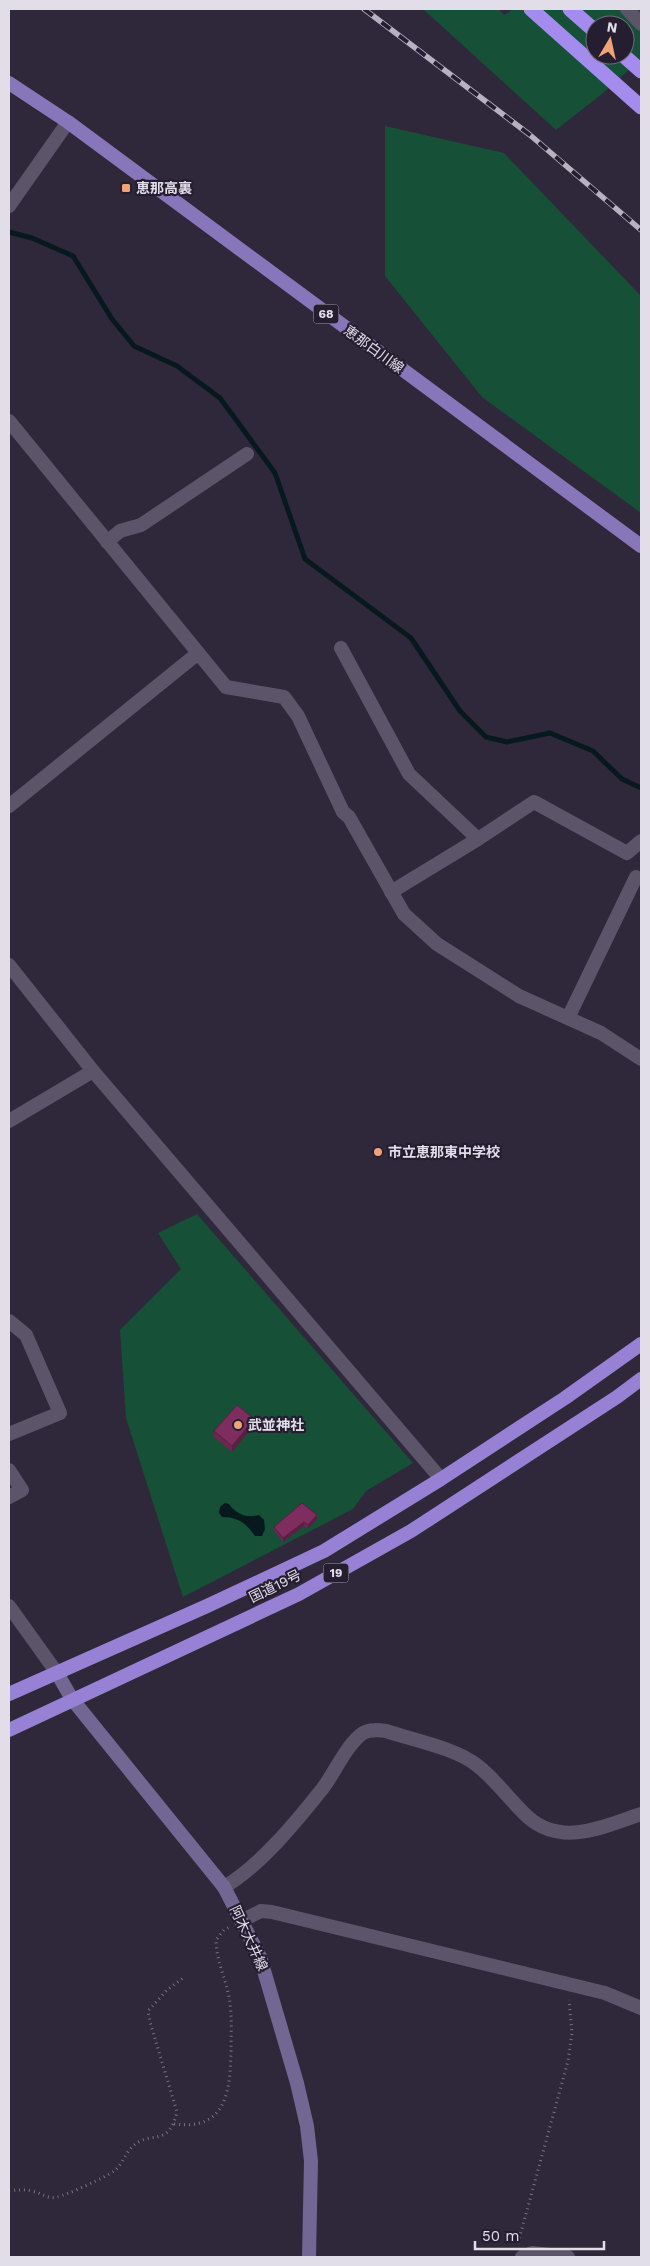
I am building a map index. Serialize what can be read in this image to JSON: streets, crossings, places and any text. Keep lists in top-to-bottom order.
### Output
{
  "streets": {
    "highway": ["19", "国道19号"],
    "main road": ["68", "恵那白川線", "阿木大井線"]
  },
  "crossings": [
    ["国道19号", "阿木大井線"]
  ],
  "places": {
    "transit": ["恵那高裏"],
    "other": ["市立恵那東中学校", "武並神社"]
  },
  "scale_bar": "50 m",
  "north": "top"
}
